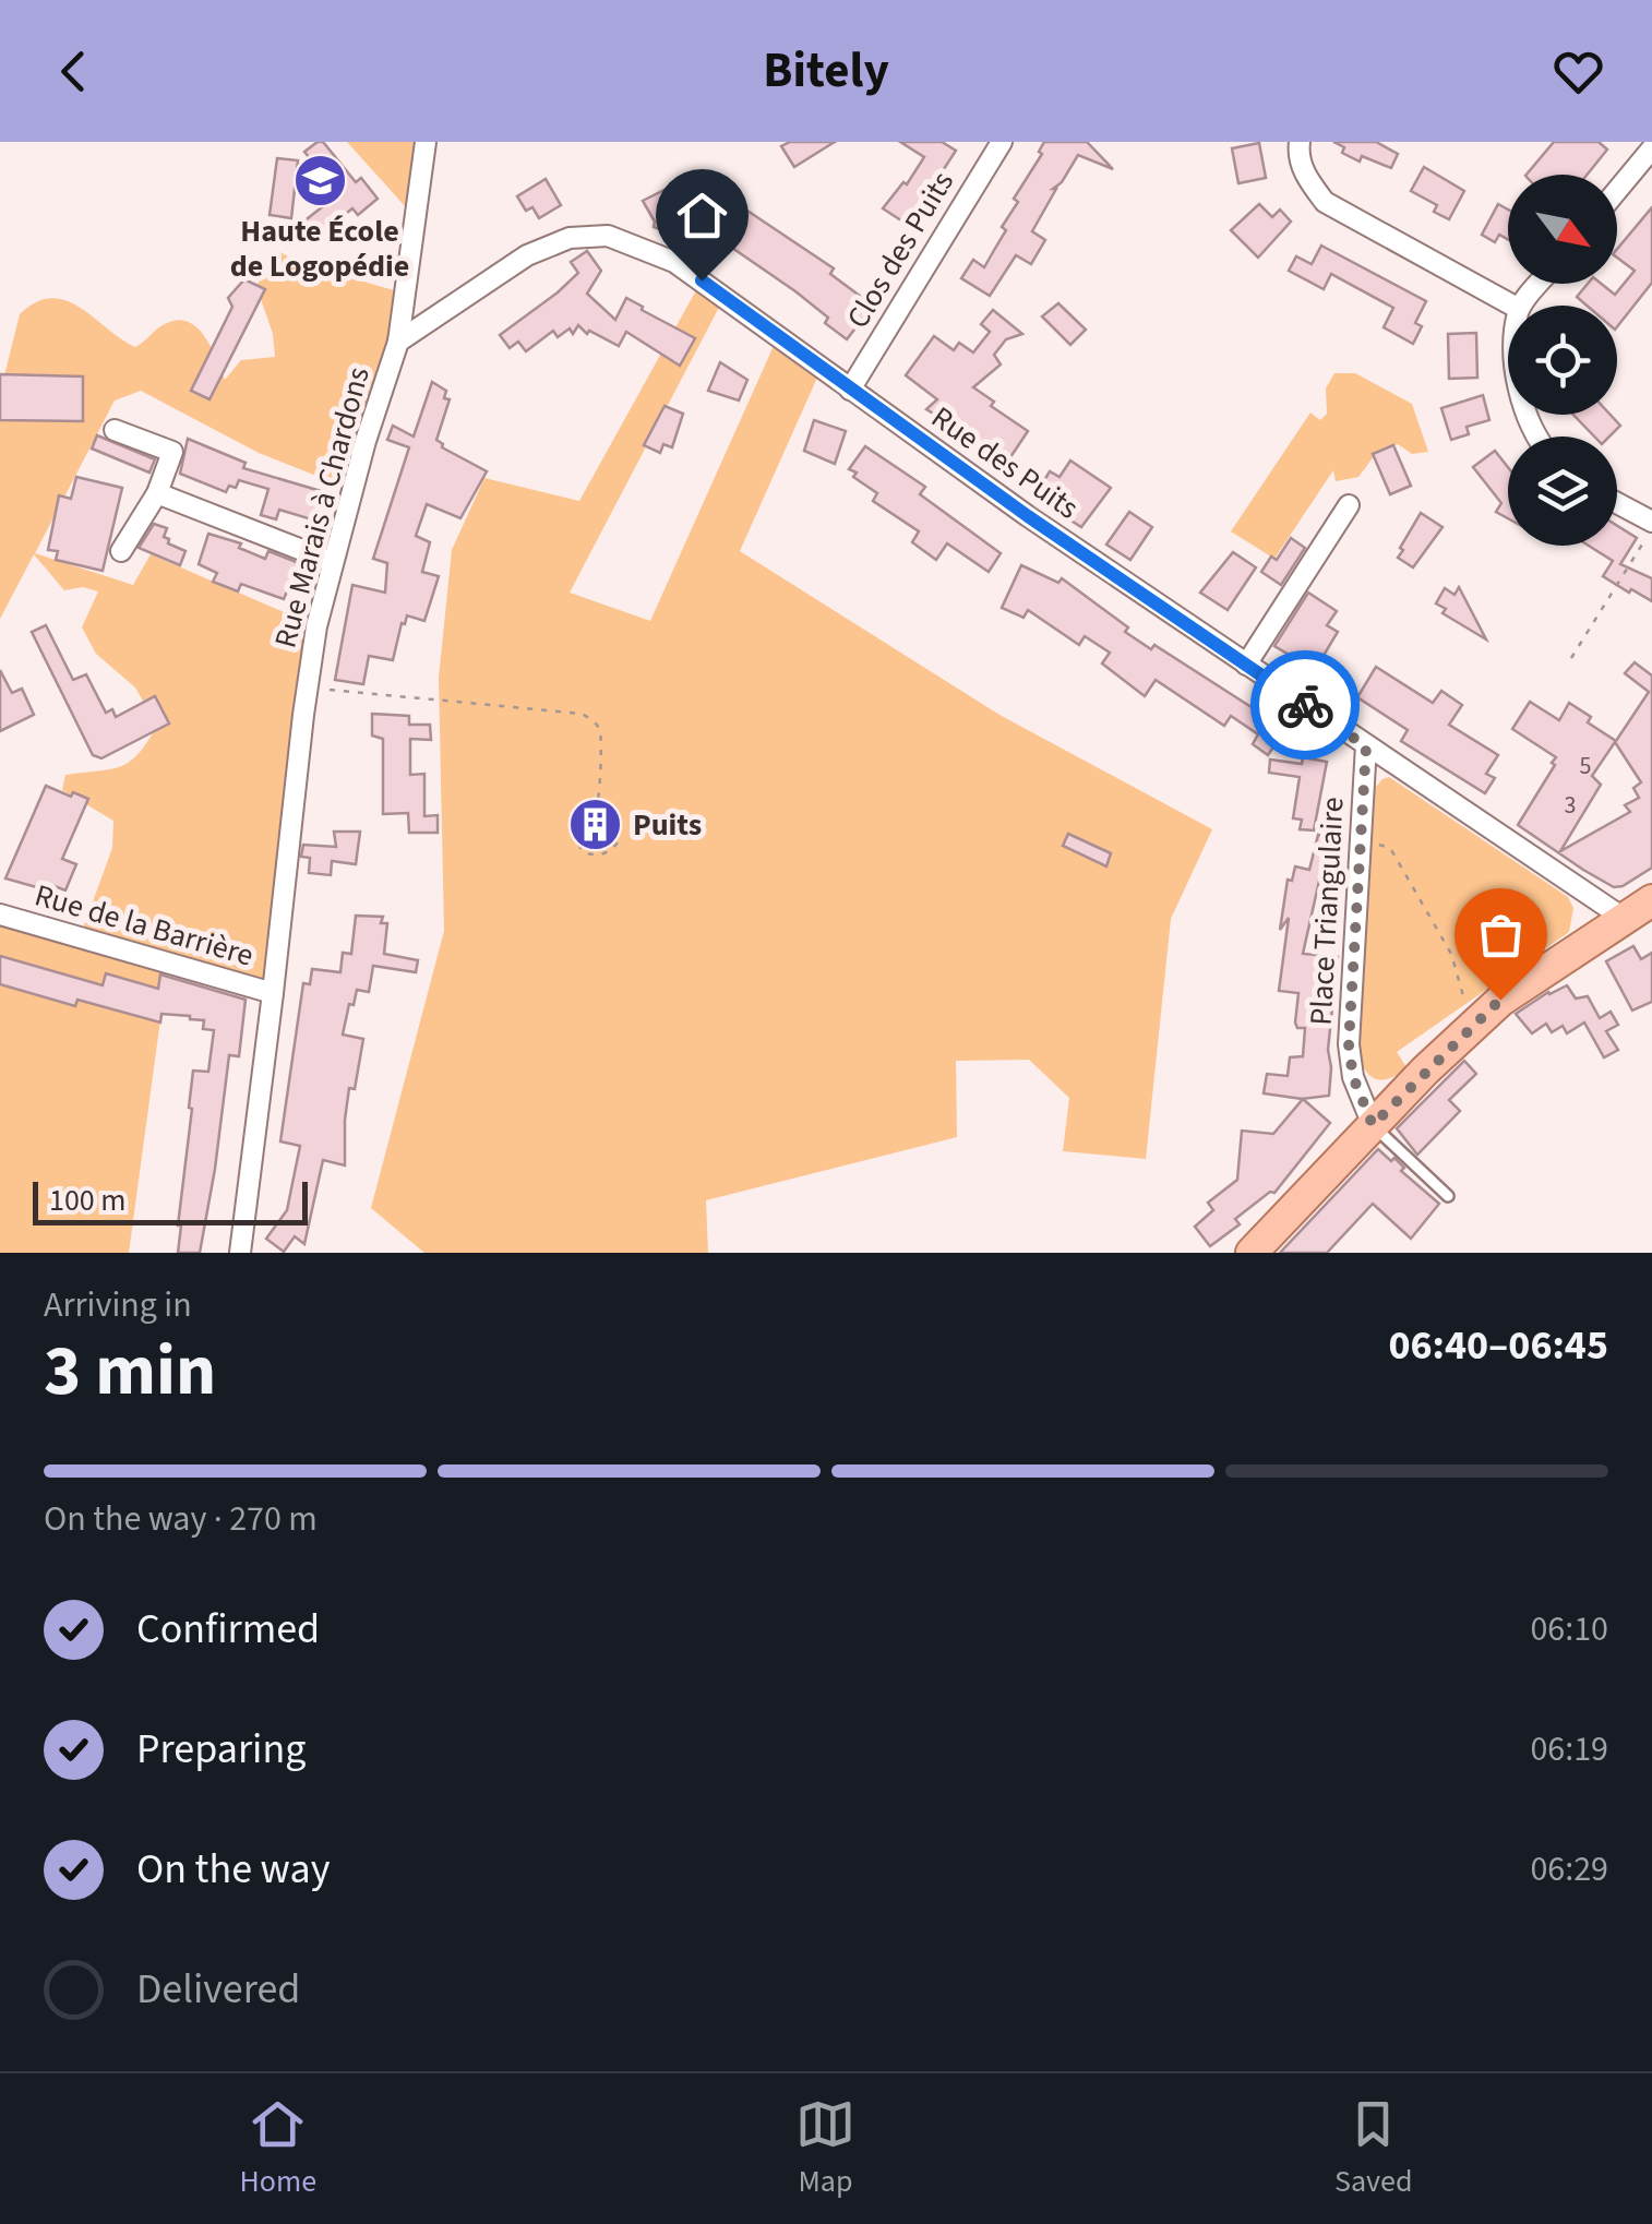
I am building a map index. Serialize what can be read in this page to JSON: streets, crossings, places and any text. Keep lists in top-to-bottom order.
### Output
{
  "streets": {
    "street": [
      "Clos des Puits",
      "Rue des Puits",
      "Rue Marais à Chardons",
      "Place Triangulaire",
      "Rue de la Barrière"
    ]
  },
  "crossings": [
    ["Clos des Puits", "Rue des Puits"],
    ["Rue des Puits", "Rue Marais à Chardons"],
    ["Rue des Puits", "Place Triangulaire"],
    ["Rue Marais à Chardons", "Rue de la Barrière"]
  ],
  "places": {
    "school or university": ["Haute École de Logopédie"],
    "building": ["Puits"]
  },
  "house_numbers": ["5", "3"],
  "scale_bar": "100 m",
  "north": "bottom right",
  "page": {
    "header": "Bitely",
    "scale": "100 m",
    "heading": ["3 min", "Arriving in", "06:40–06:45"],
    "bar": "On the way · 270 m",
    "list": [
      ["Confirmed", "06:10"],
      ["Preparing", "06:19"],
      ["On the way", "06:29"],
      "Delivered"
    ],
    "tabs": ["Home", "Map", "Saved"]
  }
}
